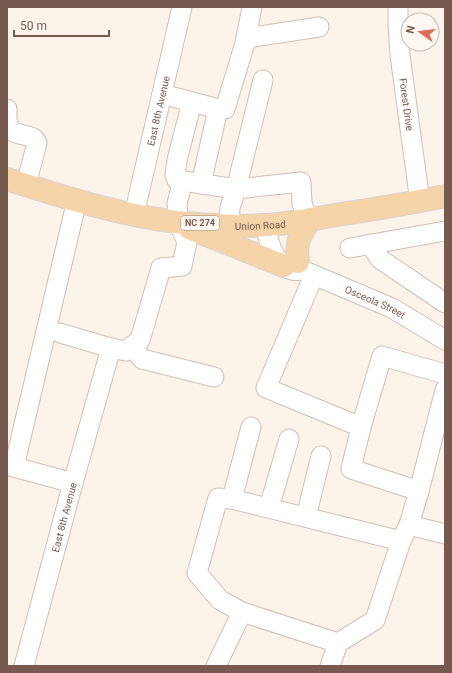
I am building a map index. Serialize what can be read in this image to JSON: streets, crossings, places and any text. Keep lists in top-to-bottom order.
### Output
{
  "streets": {
    "main road": ["NC 274", "Union Road"],
    "street": ["Forest Drive", "East 8th Avenue", "Osceola Street"]
  },
  "crossings": [
    ["Forest Drive", "Union Road"],
    ["East 8th Avenue", "Union Road"]
  ],
  "scale_bar": "50 m",
  "north": "left"
}
